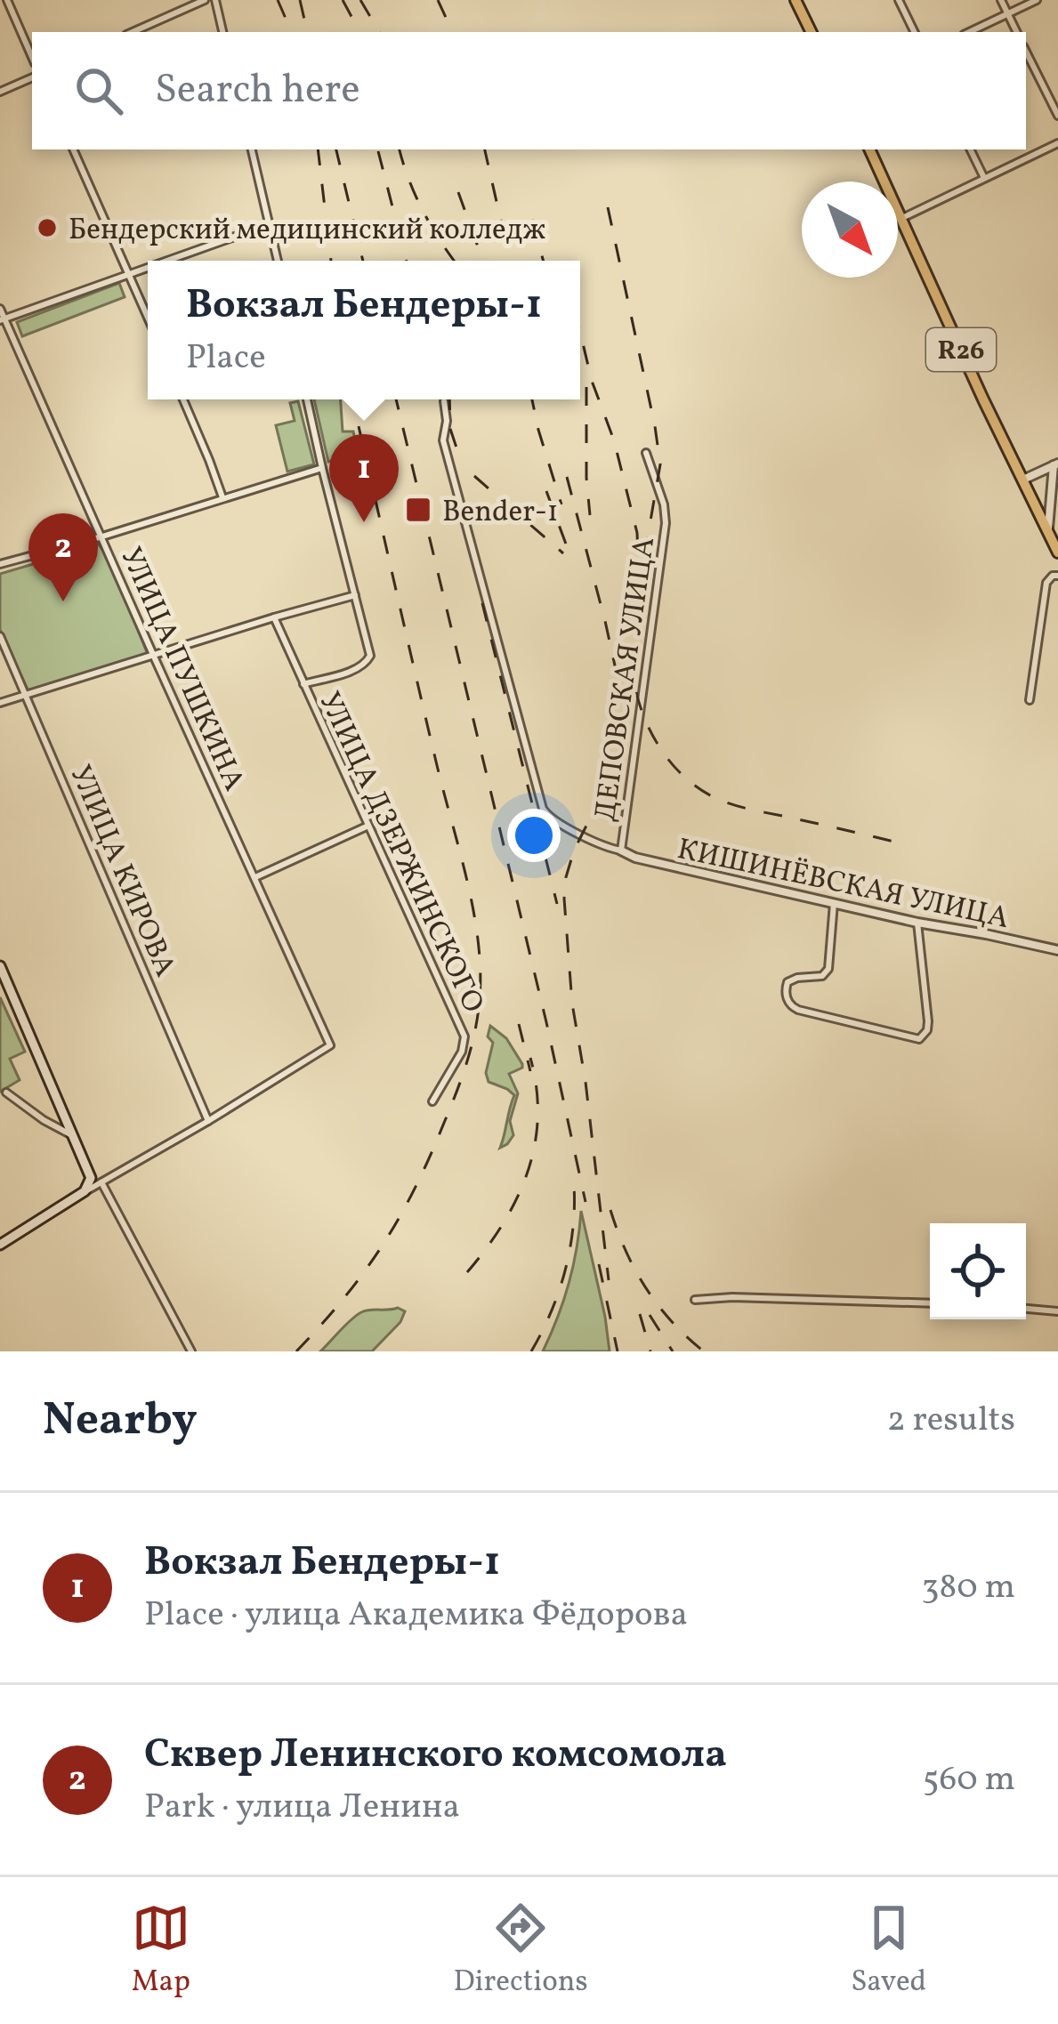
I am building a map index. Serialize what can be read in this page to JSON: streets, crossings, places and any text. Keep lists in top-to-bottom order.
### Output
{
  "streets": {
    "main road": ["R26"],
    "street": [
      "УЛИЦА ПУШКИНА",
      "ДЕПОВСКАЯ УЛИЦА",
      "УЛИЦА ДЗЕРЖИНСКОГО",
      "УЛИЦА КИРОВА",
      "КИШИНЁВСКАЯ УЛИЦА"
    ]
  },
  "crossings": [
    ["УЛИЦА ПУШКИНА", "УЛИЦА КИРОВА"],
    ["ДЕПОВСКАЯ УЛИЦА", "КИШИНЁВСКАЯ УЛИЦА"]
  ],
  "places": {
    "other": ["Бендерский медицинский колледж"],
    "transit": ["Bender-1"]
  },
  "north": "bottom right",
  "page": {
    "search": "Search here",
    "popup": ["Вокзал Бендеры-1", "Place"],
    "pins": ["1", "2"],
    "heading": ["Nearby", "2 results"],
    "list": [
      {
        "mark": "1",
        "name": "Вокзал Бендеры-1",
        "note": "Place · улица Академика Фёдорова",
        "value": "380 m"
      },
      {
        "mark": "2",
        "name": "Сквер Ленинского комсомола",
        "note": "Park · улица Ленина",
        "value": "560 m"
      }
    ],
    "nav": ["Map", "Directions", "Saved"]
  }
}
